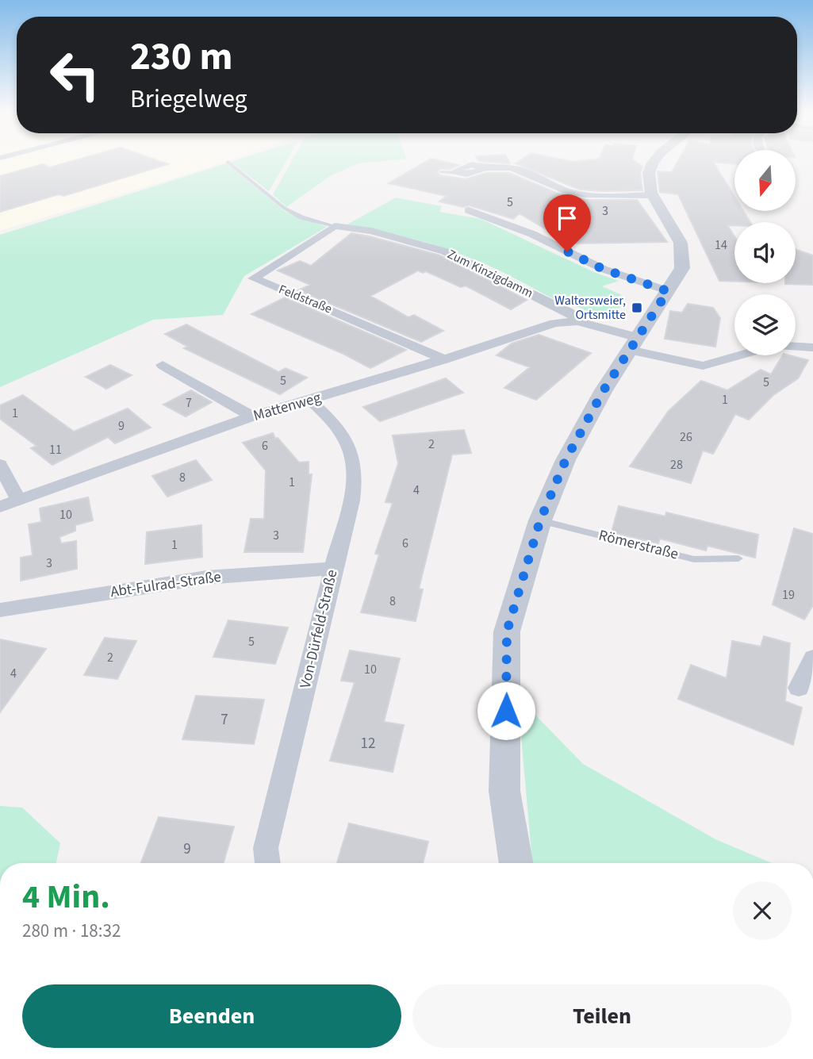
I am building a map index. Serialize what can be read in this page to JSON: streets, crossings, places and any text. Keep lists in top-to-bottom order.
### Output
{
  "streets": {
    "street": [
      "Zum Kinzigdamm",
      "Feldstraße",
      "Mattenweg",
      "Abt-Fulrad-Straße",
      "Von-Dürfeld-Straße"
    ],
    "lane": ["Römerstraße"]
  },
  "crossings": [
    ["Zum Kinzigdamm", "Feldstraße"],
    ["Zum Kinzigdamm", "Mattenweg"],
    ["Feldstraße", "Mattenweg"],
    ["Mattenweg", "Von-Dürfeld-Straße"],
    ["Abt-Fulrad-Straße", "Von-Dürfeld-Straße"]
  ],
  "places": {
    "transit": ["Waltersweier, Ortsmitte"]
  },
  "house_numbers": [
    "5",
    "3",
    "14",
    "5",
    "5",
    "1",
    "7",
    "1",
    "9",
    "26",
    "2",
    "6",
    "11",
    "28",
    "8",
    "1",
    "4",
    "10",
    "3",
    "6",
    "1",
    "3",
    "19",
    "8",
    "5",
    "2",
    "10",
    "4",
    "7",
    "12",
    "9"
  ],
  "north": "bottom",
  "page": {
    "turn": ["230 m", "Briegelweg"],
    "heading": ["4 Min.", "280 m · 18:32"],
    "buttons": ["Beenden", "Teilen"]
  }
}
